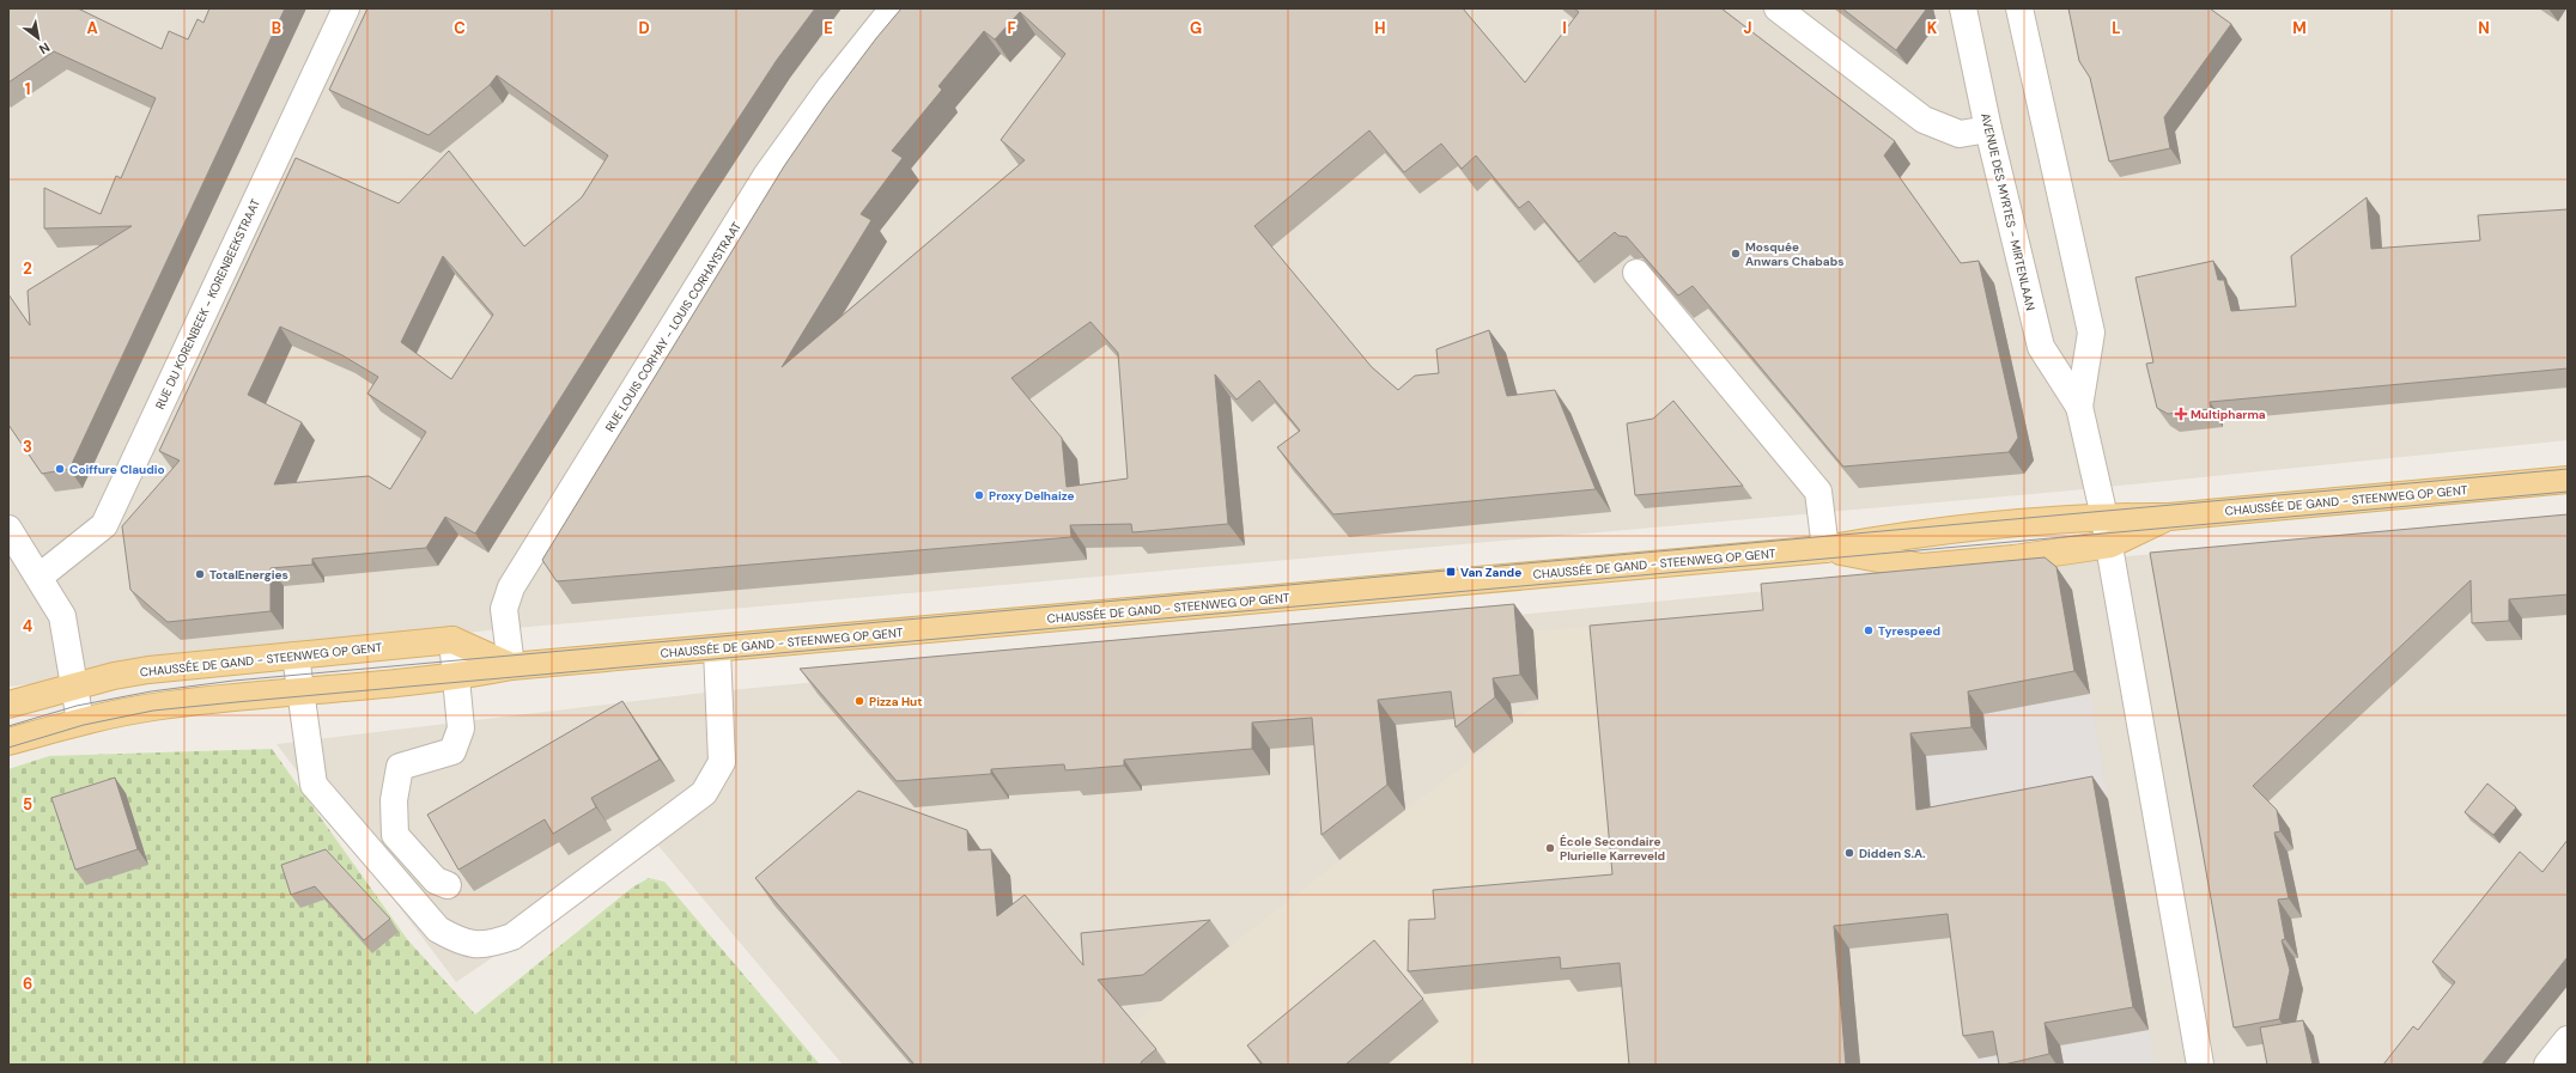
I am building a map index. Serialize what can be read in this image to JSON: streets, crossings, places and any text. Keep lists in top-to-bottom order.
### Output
{
  "streets": {
    "main road": ["CHAUSSÉE DE GAND - STEENWEG OP GENT"],
    "street": ["AVENUE DES MYRTES - MIRTENLAAN", "RUE DU KORENBEEK - KORENBEEKSTRAAT", "RUE LOUIS CORHAY - LOUIS CORHAYSTRAAT"]
  },
  "crossings": [
    ["AVENUE DES MYRTES - MIRTENLAAN", "CHAUSSÉE DE GAND - STEENWEG OP GENT"],
    ["RUE LOUIS CORHAY - LOUIS CORHAYSTRAAT", "CHAUSSÉE DE GAND - STEENWEG OP GENT"]
  ],
  "places": {
    "other": [
      "Mosquée Anwars Chababs",
      "Coiffure Claudio",
      "Proxy Delhaize",
      "TotalEnergies",
      "Tyrespeed",
      "Pizza Hut",
      "École Secondaire Plurielle Karreveld",
      "Didden S.A."
    ],
    "health": ["Multipharma"],
    "transit": ["Van Zande"]
  },
  "north": "bottom right",
  "grid": {
    "columns": [
      "A",
      "B",
      "C",
      "D",
      "E",
      "F",
      "G",
      "H",
      "I",
      "J",
      "K",
      "L",
      "M",
      "N"
    ],
    "rows": [
      "1",
      "2",
      "3",
      "4",
      "5",
      "6"
    ]
  }
}
